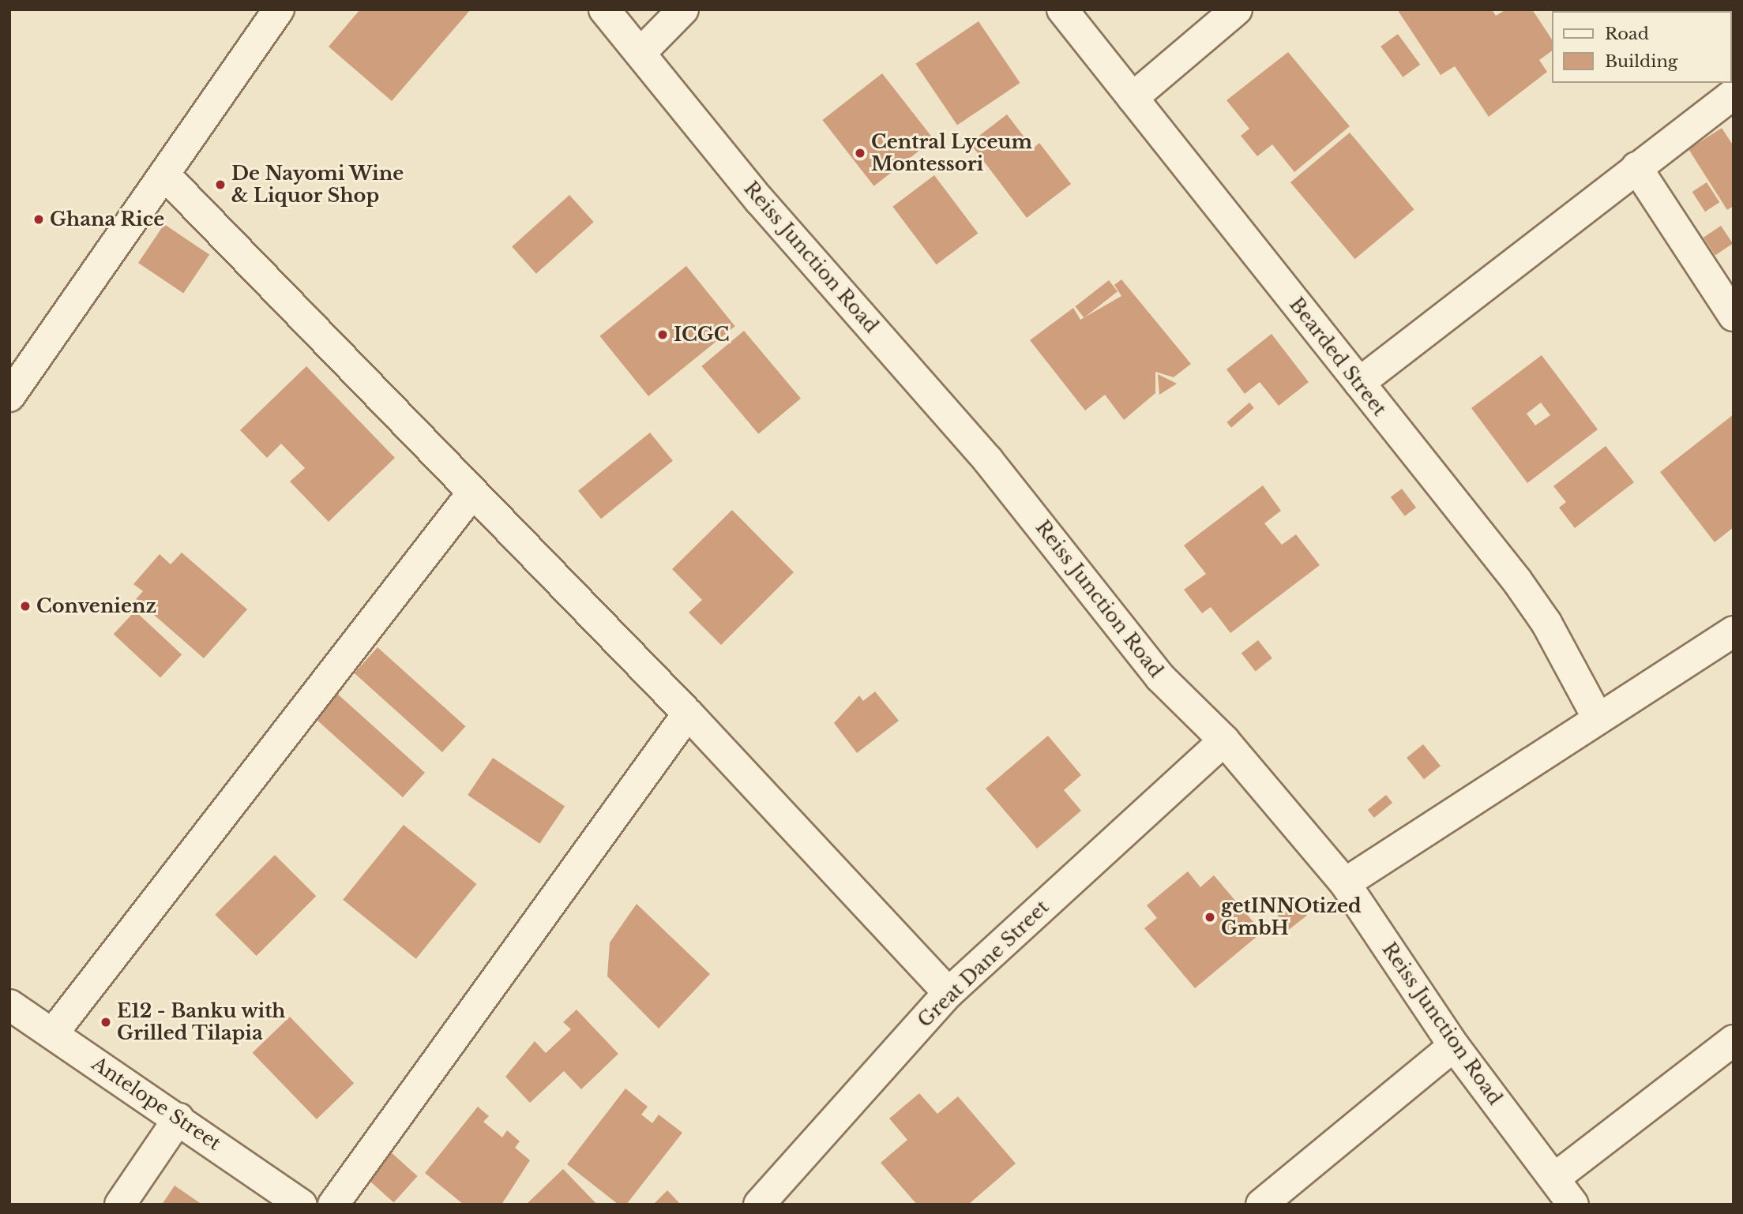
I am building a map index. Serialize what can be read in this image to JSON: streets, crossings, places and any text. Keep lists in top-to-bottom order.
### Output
{
  "streets": {
    "street": [
      "Reiss Junction Road",
      "Bearded Street",
      "Great Dane Street",
      "Antelope Street"
    ]
  },
  "crossings": [
    ["Reiss Junction Road", "Great Dane Street"]
  ],
  "places": [
    "Central Lyceum Montessori",
    "De Nayomi Wine & Liquor Shop",
    "Ghana Rice",
    "ICGC",
    "Convenienz",
    "getINNOtized GmbH",
    "E12 - Banku with Grilled Tilapia"
  ],
  "legend": ["Road", "Building"]
}
